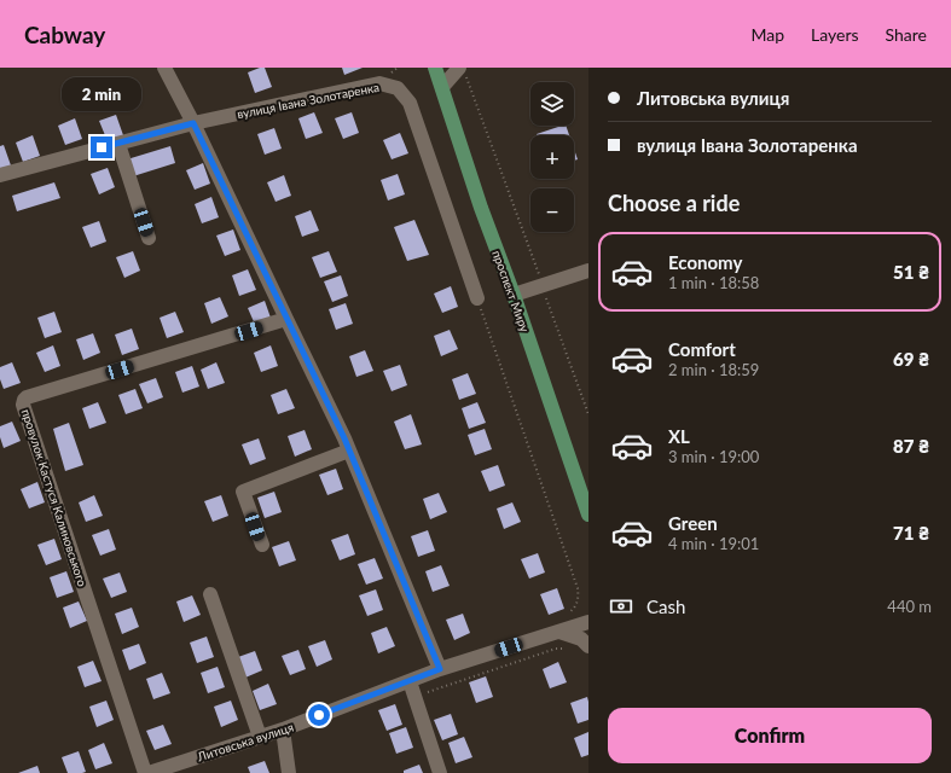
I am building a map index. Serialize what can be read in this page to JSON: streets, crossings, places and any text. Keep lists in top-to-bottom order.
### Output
{
  "streets": {
    "main road": ["проспект Миру"],
    "street": ["вулиця Івана Золотаренка", "провулок Кастуся Калиновського", "Литовська вулиця"]
  },
  "crossings": [
    ["провулок Кастуся Калиновського", "Литовська вулиця"]
  ],
  "page": {
    "header": "Cabway",
    "nav": ["Map", "Layers", "Share"],
    "banner": ["Литовська вулиця", "вулиця Івана Золотаренка"],
    "bubble": "2 min",
    "map_buttons": ["+", "−"],
    "heading": "Choose a ride",
    "list": [
      {
        "name": "Economy",
        "note": "1 min · 18:58",
        "value": "51 ₴"
      },
      {
        "name": "Comfort",
        "note": "2 min · 18:59",
        "value": "69 ₴"
      },
      {
        "name": "XL",
        "note": "3 min · 19:00",
        "value": "87 ₴"
      },
      {
        "name": "Green",
        "note": "4 min · 19:01",
        "value": "71 ₴"
      }
    ],
    "pay": ["Cash", "440 m"],
    "buttons": "Confirm"
  }
}
